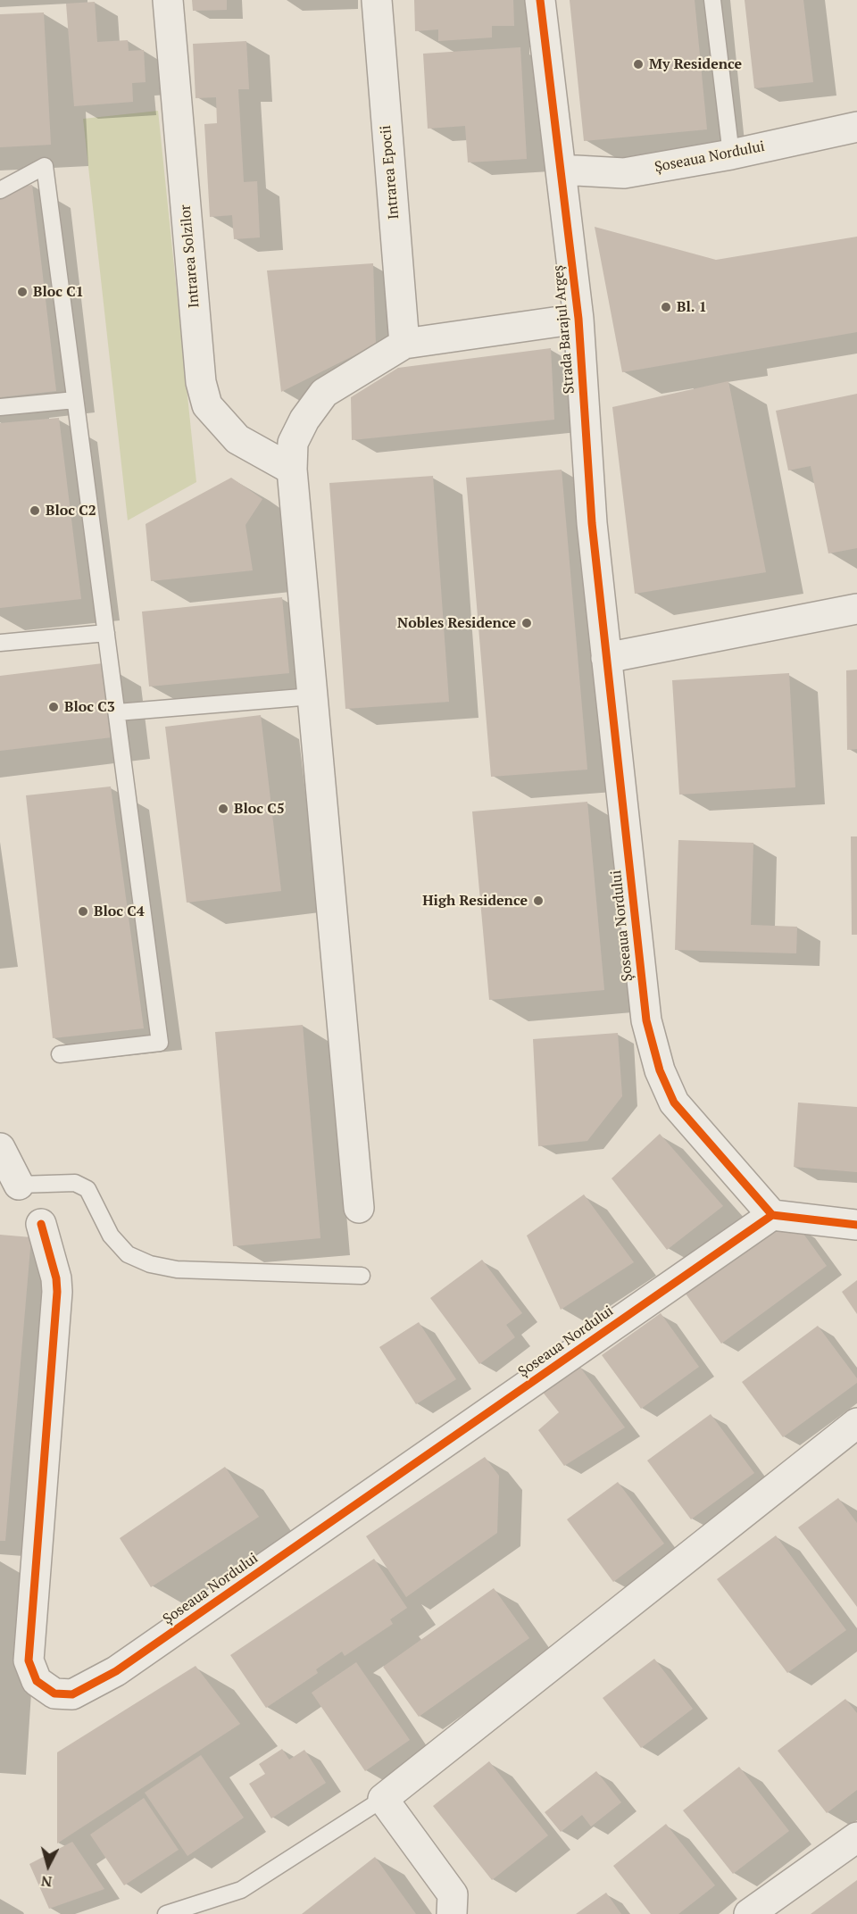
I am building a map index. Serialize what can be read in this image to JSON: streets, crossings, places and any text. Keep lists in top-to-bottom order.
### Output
{
  "streets": {
    "street": [
      "Șoseaua Nordului",
      "Intrarea Epocii",
      "Intrarea Solzilor",
      "Strada Barajul Argeș"
    ]
  },
  "crossings": [
    ["Șoseaua Nordului", "Strada Barajul Argeș"]
  ],
  "places": [
    "My Residence",
    "Bloc C1",
    "Bl. 1",
    "Bloc C2",
    "Nobles Residence",
    "Bloc C3",
    "Bloc C5",
    "High Residence",
    "Bloc C4"
  ],
  "north": "bottom"
}
